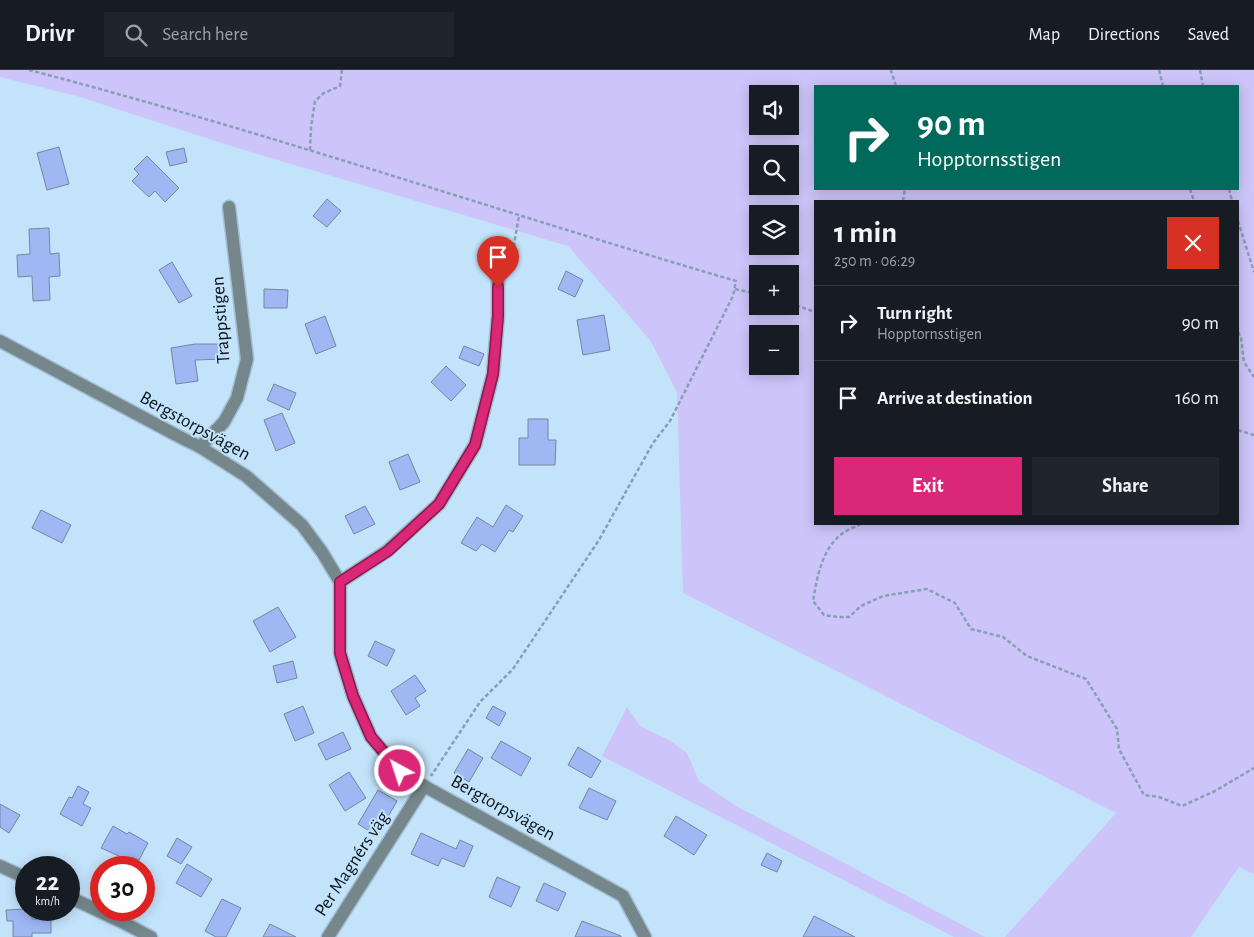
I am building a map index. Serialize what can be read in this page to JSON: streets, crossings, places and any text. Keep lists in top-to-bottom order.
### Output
{
  "streets": {
    "street": [
      "Trappstigen",
      "Bergstorpsvägen",
      "Bergtorpsvägen",
      "Per Magnérs väg"
    ]
  },
  "crossings": [
    ["Trappstigen", "Bergstorpsvägen"],
    ["Bergstorpsvägen", "Bergtorpsvägen"],
    ["Bergtorpsvägen", "Per Magnérs väg"]
  ],
  "page": {
    "header": "Drivr",
    "search": "Search here",
    "nav": ["Map", "Directions", "Saved"],
    "map_buttons": ["+", "−"],
    "turn": ["90 m", "Hopptornsstigen"],
    "heading": ["1 min", "250 m · 06:29"],
    "list": [
      {
        "name": "Turn right",
        "note": "Hopptornsstigen",
        "value": "90 m"
      },
      {
        "name": "Arrive at destination",
        "value": "160 m"
      }
    ],
    "buttons": ["Exit", "Share"],
    "speed": "22 km/h",
    "limit": "30"
  }
}
